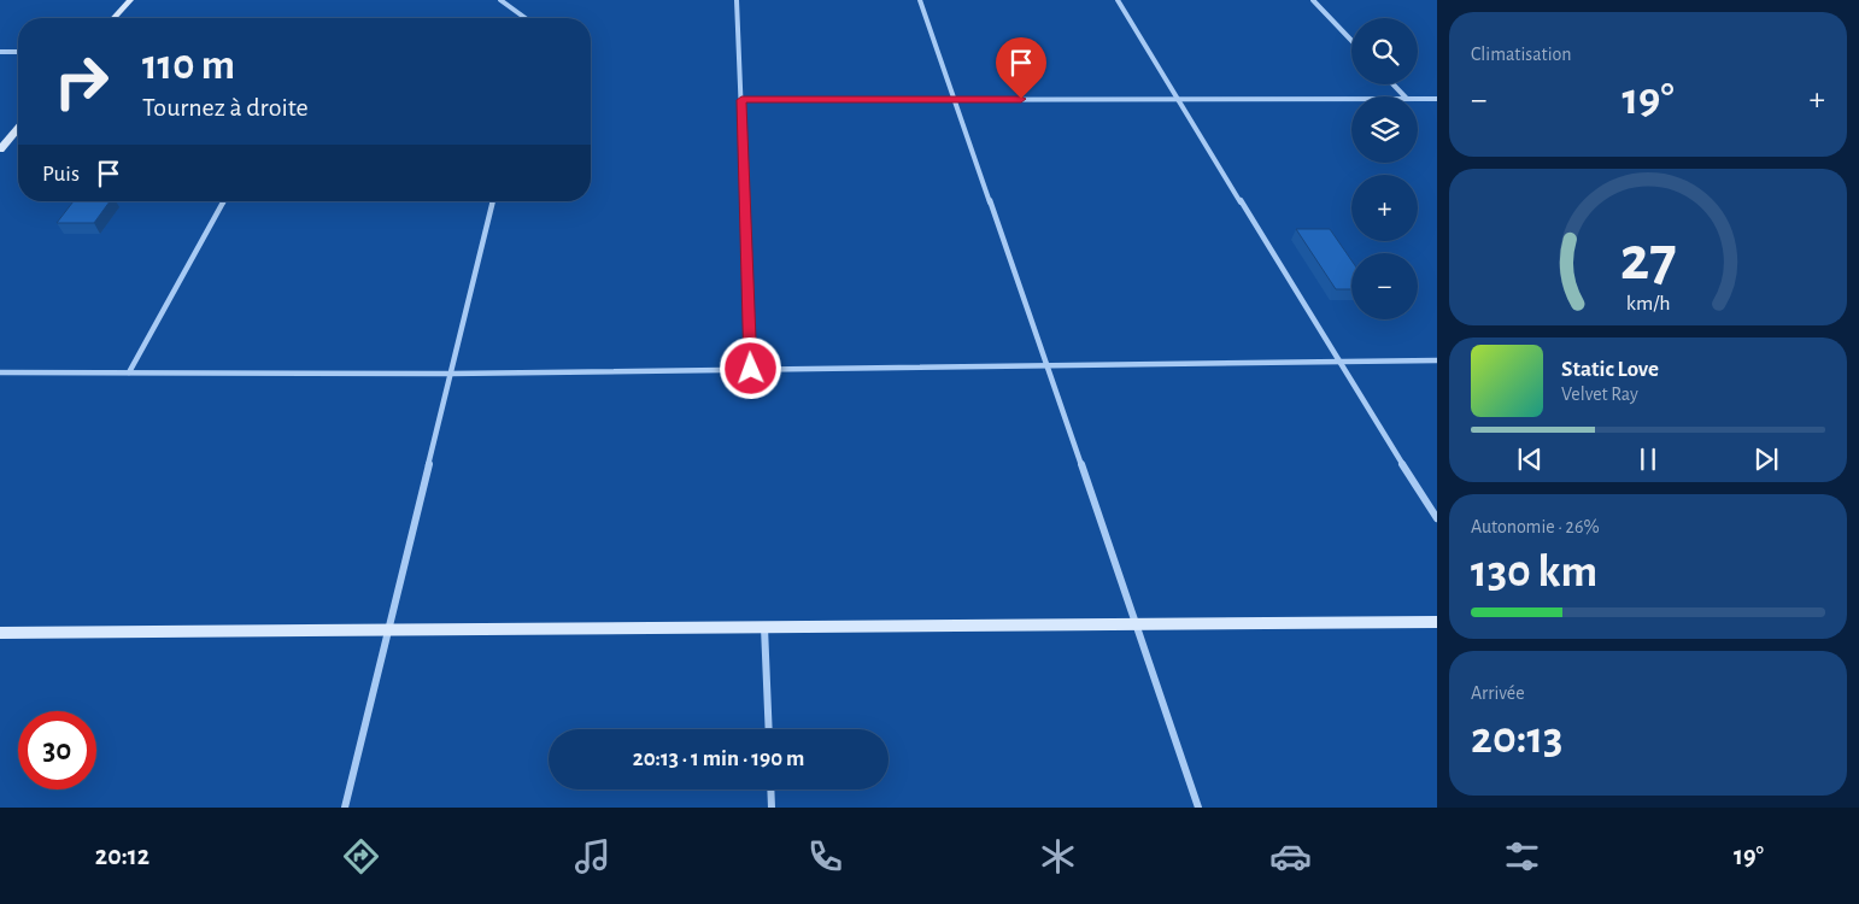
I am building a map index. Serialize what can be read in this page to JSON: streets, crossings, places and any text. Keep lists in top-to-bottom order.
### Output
{
  "page": {
    "tile": [
      "Climatisation",
      ["Autonomie · 26%", "130 km"],
      ["Arrivée", "20:13"]
    ],
    "map_buttons": ["+", "−"],
    "turn": ["110 m", "Tournez à droite"],
    "heat": ["−", "19°", "+"],
    "then": "Puis",
    "song": ["Static Love", "Velvet Ray"],
    "limit": "30",
    "trip": "20:13 · 1 min · 190 m",
    "tabs": ["20:12", "19°"],
    "gauge": ["27", "km/h"]
  }
}
